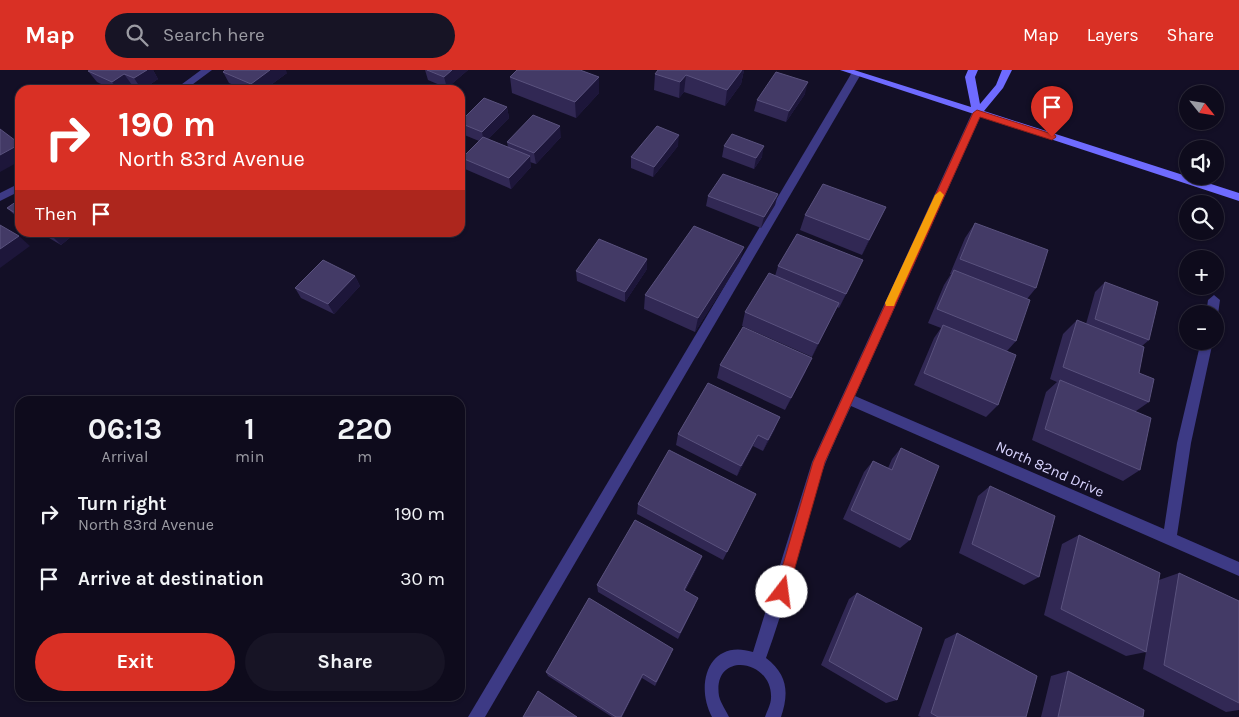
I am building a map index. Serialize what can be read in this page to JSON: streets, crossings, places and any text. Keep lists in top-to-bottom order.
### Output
{
  "streets": {
    "street": ["North 82nd Drive"]
  },
  "north": "bottom right",
  "page": {
    "header": "Map",
    "search": "Search here",
    "nav": ["Map", "Layers", "Share"],
    "map_buttons": ["+", "−"],
    "turn": ["190 m", "North 83rd Avenue"],
    "then": "Then",
    "eta": [
      "06:13",
      "Arrival",
      "1",
      "min",
      "220",
      "m"
    ],
    "list": [
      {
        "name": "Turn right",
        "note": "North 83rd Avenue",
        "value": "190 m"
      },
      {
        "name": "Arrive at destination",
        "value": "30 m"
      }
    ],
    "buttons": ["Exit", "Share"]
  }
}
